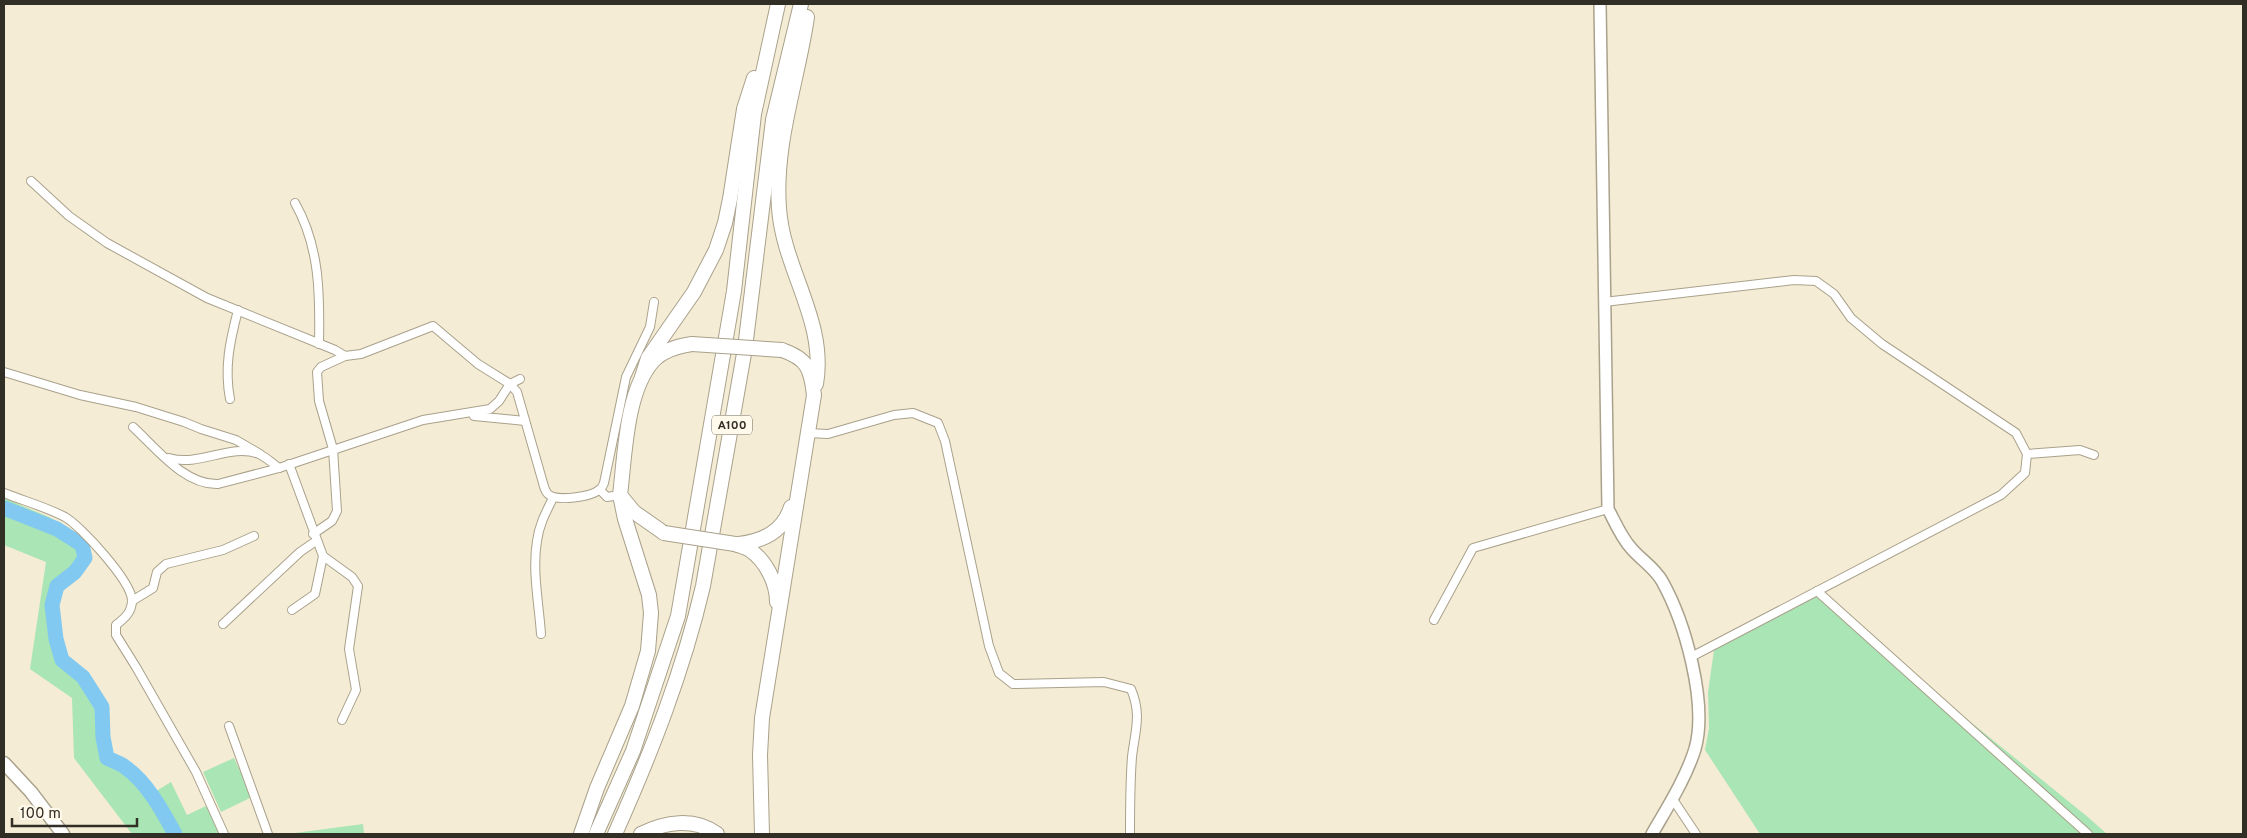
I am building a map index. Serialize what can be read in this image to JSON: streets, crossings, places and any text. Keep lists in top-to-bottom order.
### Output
{
  "streets": {
    "highway": ["A100"]
  },
  "scale_bar": "100 m"
}
